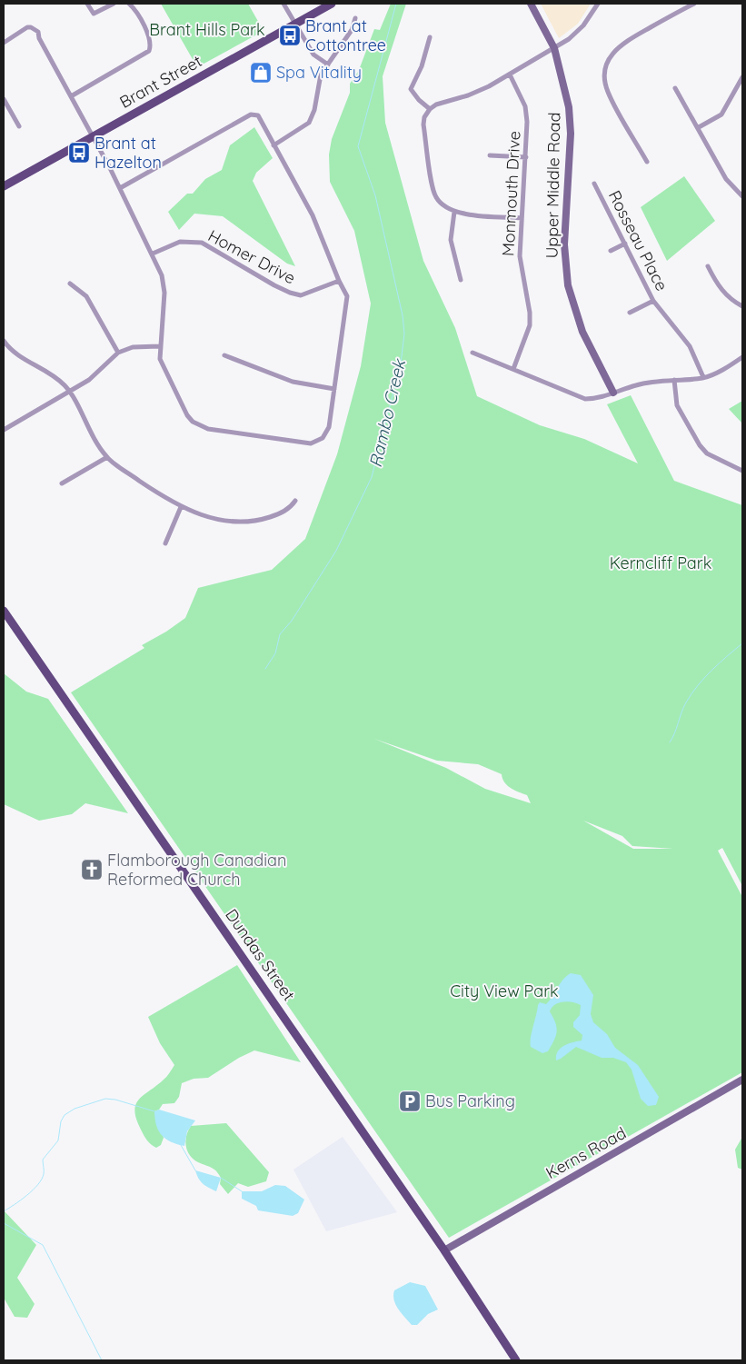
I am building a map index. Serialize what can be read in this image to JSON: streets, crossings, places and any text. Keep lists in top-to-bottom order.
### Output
{
  "streets": {
    "main road": ["Brant Street", "Dundas Street"],
    "street": [
      "Upper Middle Road",
      "Monmouth Drive",
      "Rosseau Place",
      "Homer Drive",
      "Kerns Road"
    ]
  },
  "crossings": [
    ["Dundas Street", "Kerns Road"]
  ],
  "water": ["Rambo Creek"],
  "parks": ["Brant Hills Park", "Kerncliff Park", "City View Park"],
  "places": {
    "bus stop": ["Brant at Cottontree", "Brant at Hazelton"],
    "shop": ["Spa Vitality"],
    "church": ["Flamborough Canadian Reformed Church"],
    "parking": ["Bus Parking"]
  }
}
